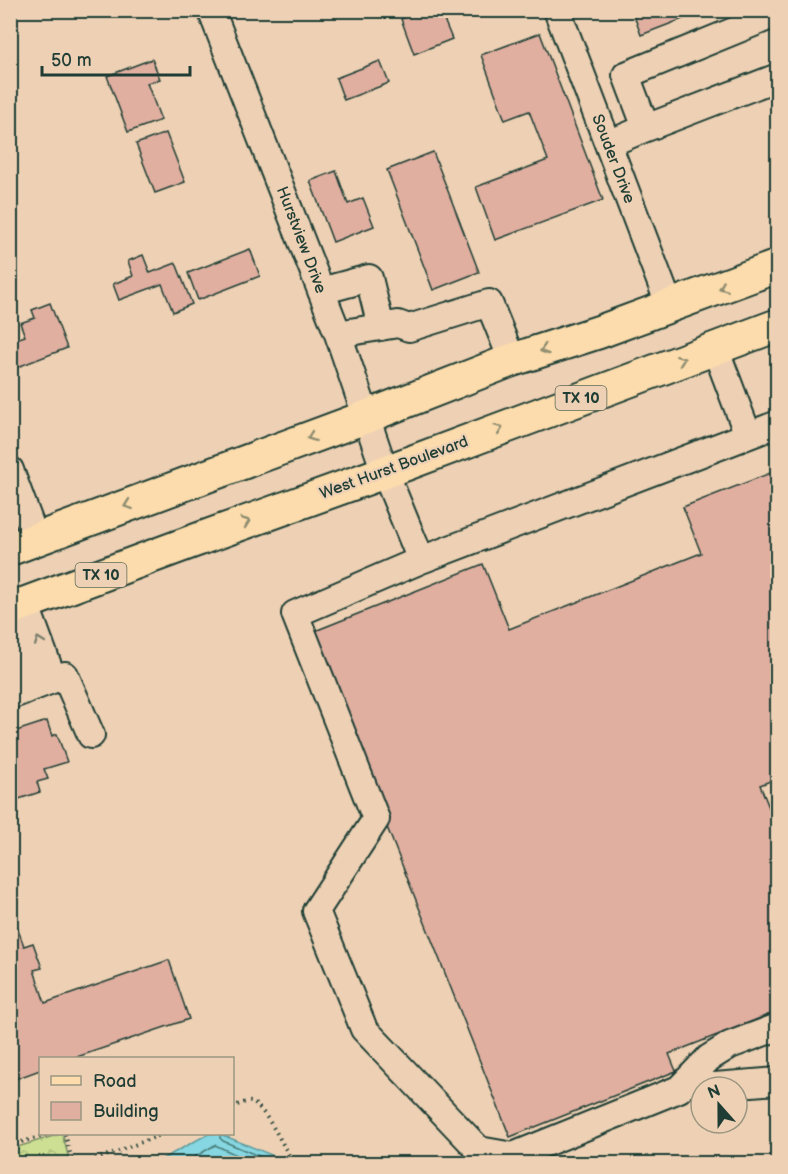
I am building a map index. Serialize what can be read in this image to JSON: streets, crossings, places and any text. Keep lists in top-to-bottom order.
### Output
{
  "streets": {
    "main road": ["TX 10", "West Hurst Boulevard"],
    "street": ["Souder Drive", "Hurstview Drive"]
  },
  "crossings": [
    ["Hurstview Drive", "West Hurst Boulevard"]
  ],
  "legend": ["Road", "Building"],
  "scale_bar": "50 m",
  "north": "top"
}
